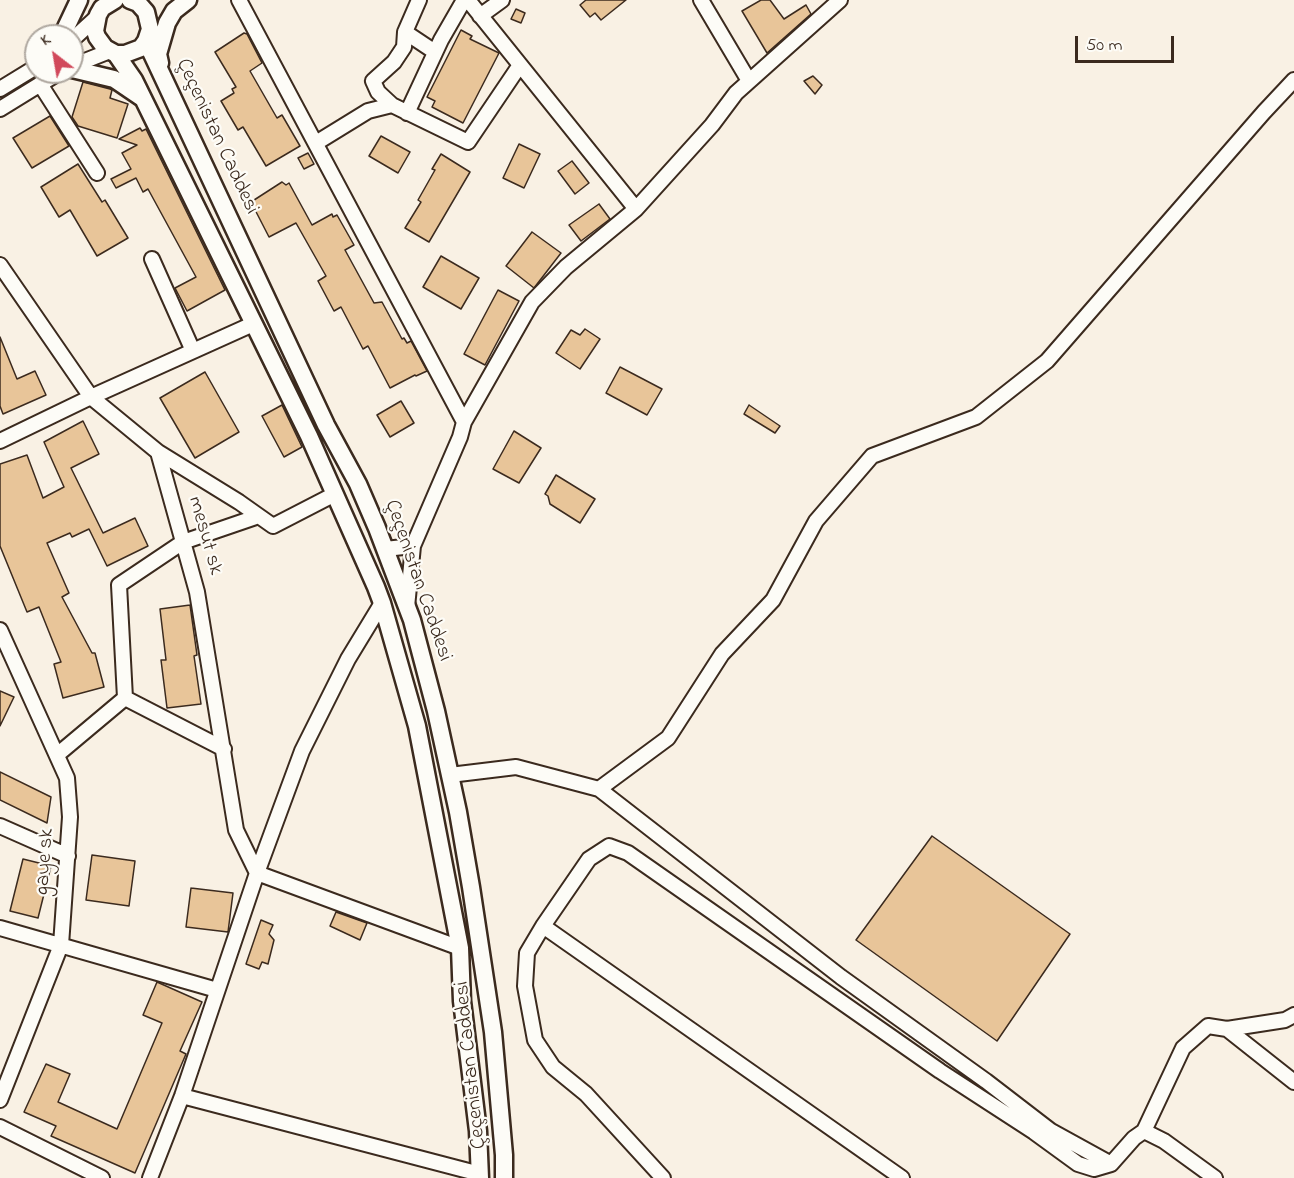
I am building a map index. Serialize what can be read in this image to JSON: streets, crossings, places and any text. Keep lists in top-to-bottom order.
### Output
{
  "streets": {
    "main road": ["Çeçenistan Caddesi"],
    "street": ["mesut sk", "gaye sk"]
  },
  "scale_bar": "50 m",
  "north": "top left"
}
